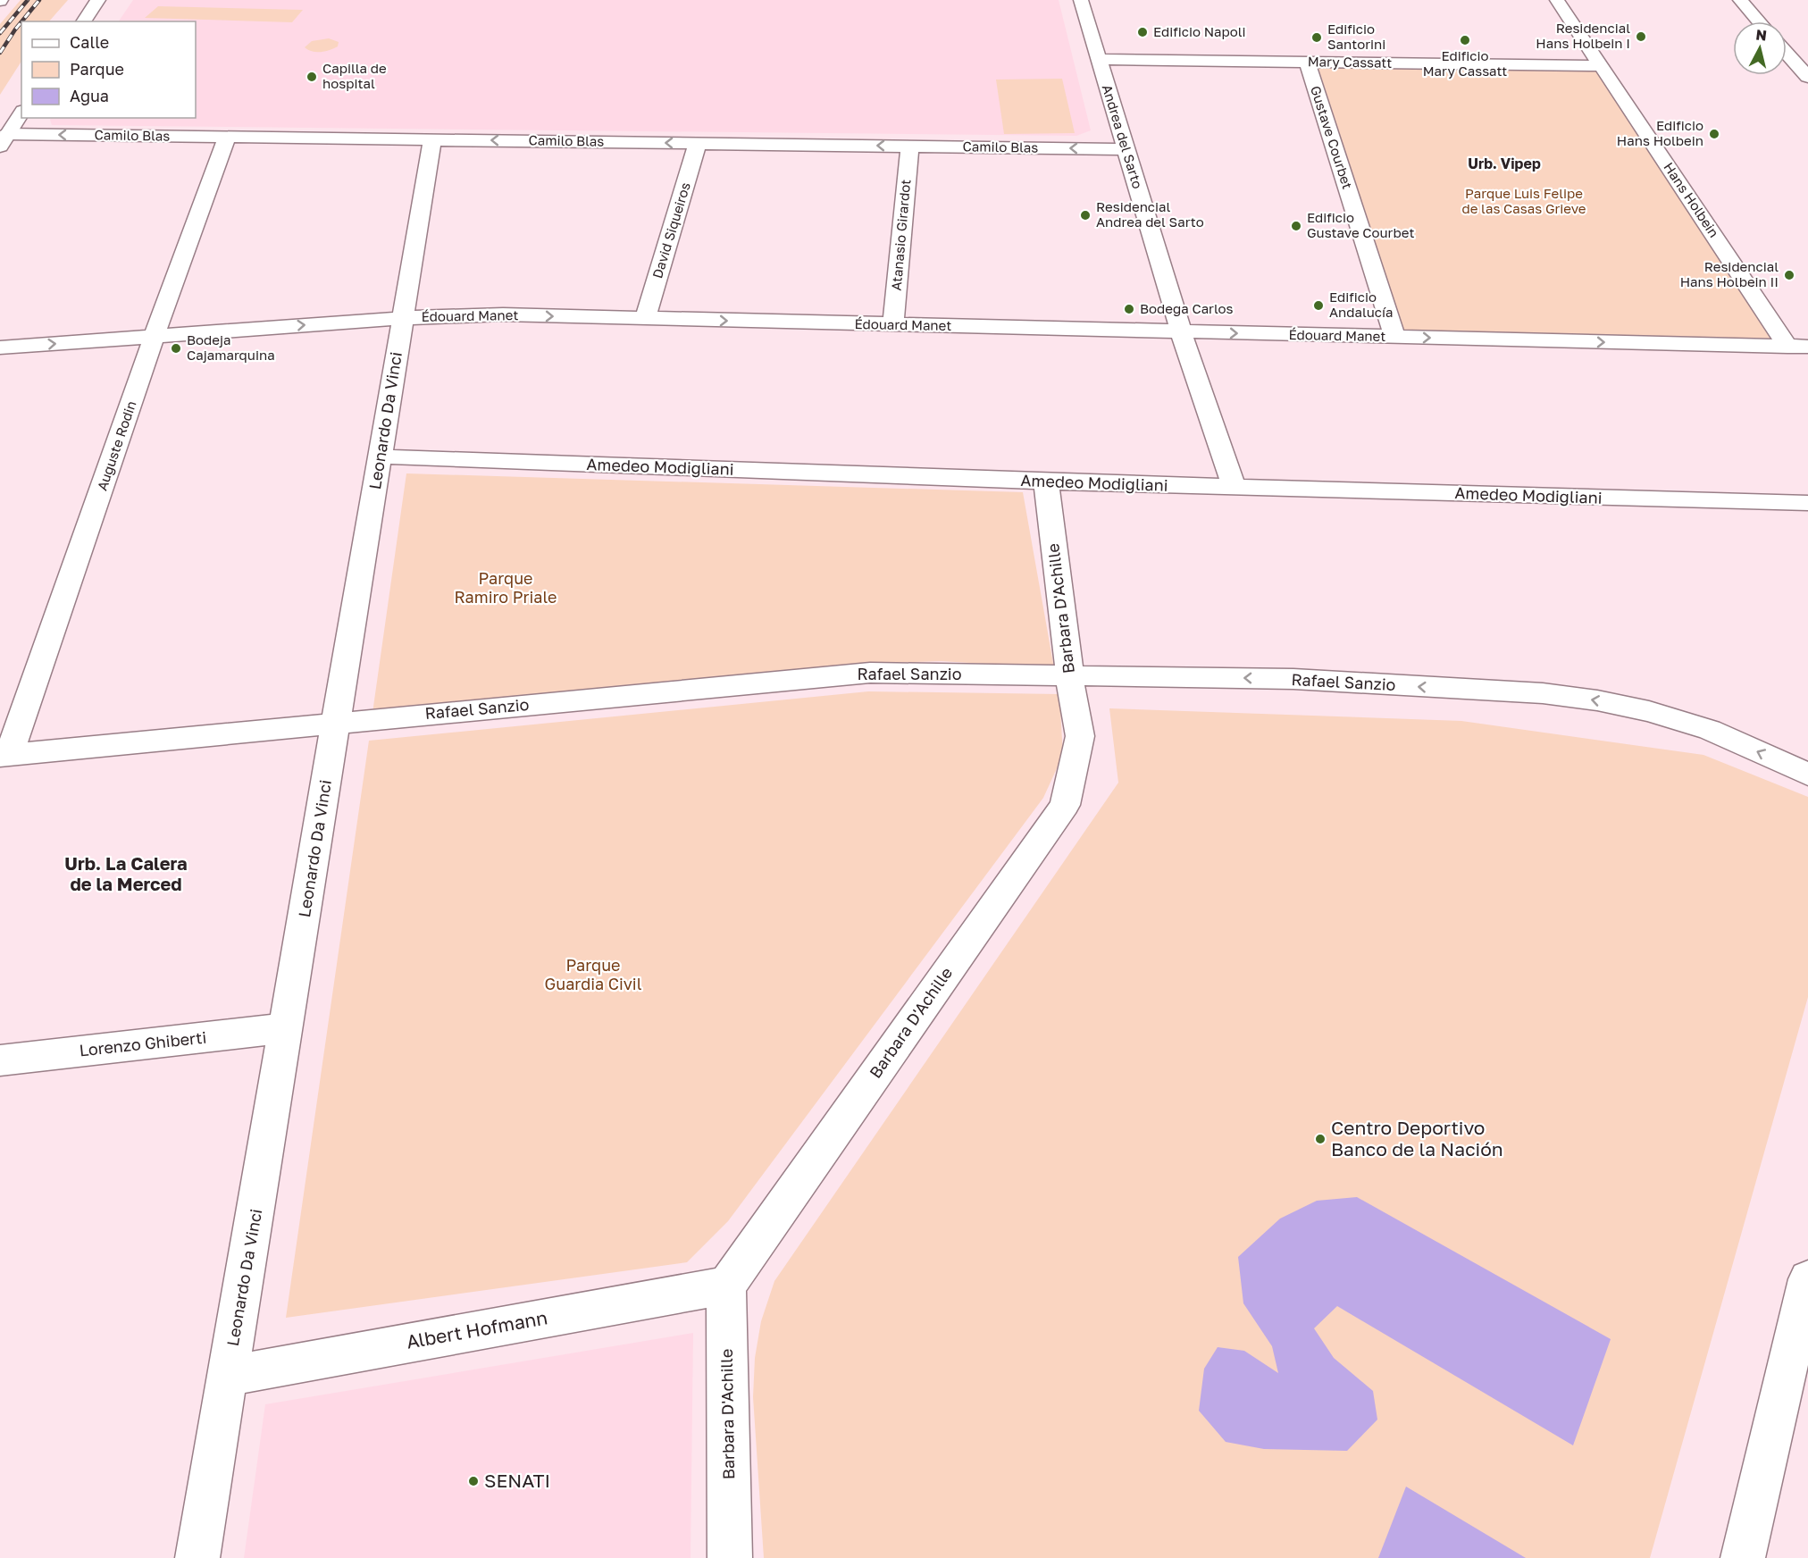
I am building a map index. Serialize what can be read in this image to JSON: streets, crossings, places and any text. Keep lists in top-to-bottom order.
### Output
{
  "streets": {
    "street": [
      "Mary Cassatt",
      "Camilo Blas",
      "Andrea del Sarto",
      "Gustave Courbet",
      "Hans Holbein",
      "David Siqueiros",
      "Atanasio Girardot",
      "Édouard Manet",
      "Leonardo Da Vinci",
      "Auguste Rodin",
      "Amedeo Modigliani",
      "Barbara D'Achille",
      "Rafael Sanzio",
      "Lorenzo Ghiberti",
      "Albert Hofmann"
    ]
  },
  "crossings": [
    ["Mary Cassatt", "Andrea del Sarto"],
    ["Mary Cassatt", "Gustave Courbet"],
    ["Mary Cassatt", "Hans Holbein"],
    ["Camilo Blas", "Andrea del Sarto"],
    ["Camilo Blas", "David Siqueiros"],
    ["Camilo Blas", "Atanasio Girardot"],
    ["Camilo Blas", "Leonardo Da Vinci"],
    ["Camilo Blas", "Auguste Rodin"],
    ["Andrea del Sarto", "Édouard Manet"],
    ["Andrea del Sarto", "Amedeo Modigliani"],
    ["Gustave Courbet", "Édouard Manet"],
    ["Hans Holbein", "Édouard Manet"],
    ["David Siqueiros", "Édouard Manet"],
    ["Atanasio Girardot", "Édouard Manet"],
    ["Édouard Manet", "Leonardo Da Vinci"],
    ["Édouard Manet", "Auguste Rodin"],
    ["Leonardo Da Vinci", "Amedeo Modigliani"],
    ["Leonardo Da Vinci", "Rafael Sanzio"],
    ["Leonardo Da Vinci", "Lorenzo Ghiberti"],
    ["Leonardo Da Vinci", "Albert Hofmann"],
    ["Auguste Rodin", "Rafael Sanzio"],
    ["Amedeo Modigliani", "Barbara D'Achille"],
    ["Barbara D'Achille", "Rafael Sanzio"],
    ["Barbara D'Achille", "Albert Hofmann"]
  ],
  "one_way": ["Camilo Blas", "Édouard Manet", "Rafael Sanzio"],
  "districts": ["Urb. Vipep", "Urb. La Calera de la Merced"],
  "parks": ["Parque Luis Felipe de las Casas Grieve", "Parque Ramiro Priale", "Parque Guardia Civil"],
  "places": [
    "Edificio Napoli",
    "Residencial Hans Holbein I",
    "Edificio Santorini",
    "Edificio Mary Cassatt",
    "Capilla de hospital",
    "Edificio Hans Holbein",
    "Residencial Andrea del Sarto",
    "Edificio Gustave Courbet",
    "Residencial Hans Holbein II",
    "Edificio Andalucía",
    "Bodega Carlos",
    "Bodeja Cajamarquina",
    "Centro Deportivo Banco de la Nación",
    "SENATI"
  ],
  "legend": ["Calle", "Parque", "Agua"],
  "north": "top"
}
